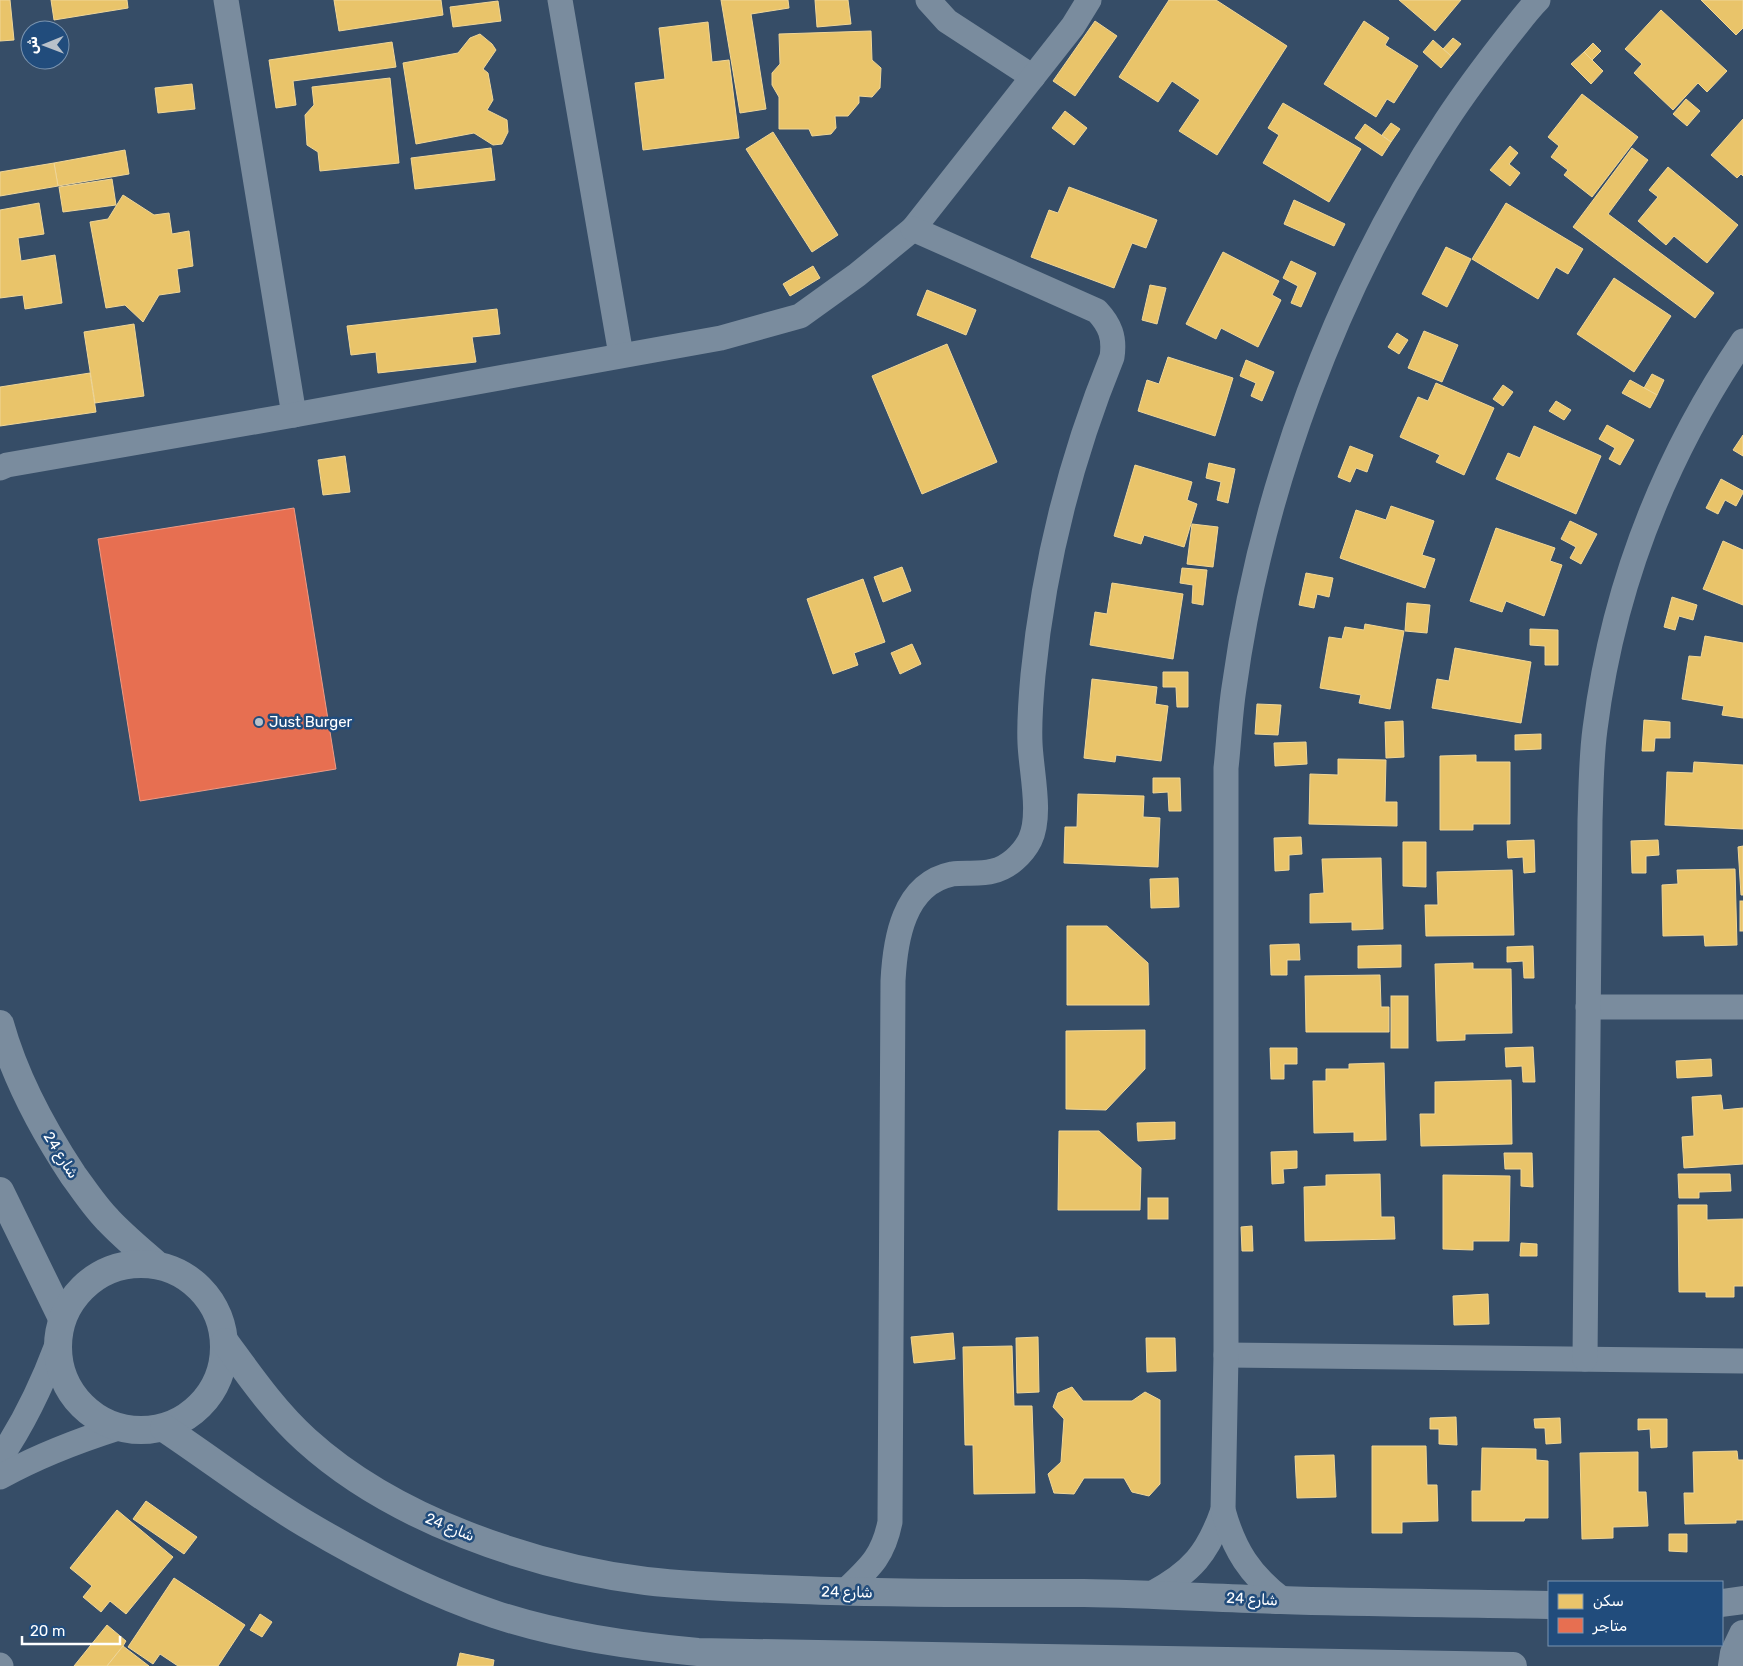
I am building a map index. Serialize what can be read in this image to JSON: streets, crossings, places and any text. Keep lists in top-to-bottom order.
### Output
{
  "streets": {
    "street": ["شارع 24"]
  },
  "places": ["Just Burger"],
  "legend": ["سكن", "متاجر"],
  "scale_bar": "20 m",
  "north": "left"
}
